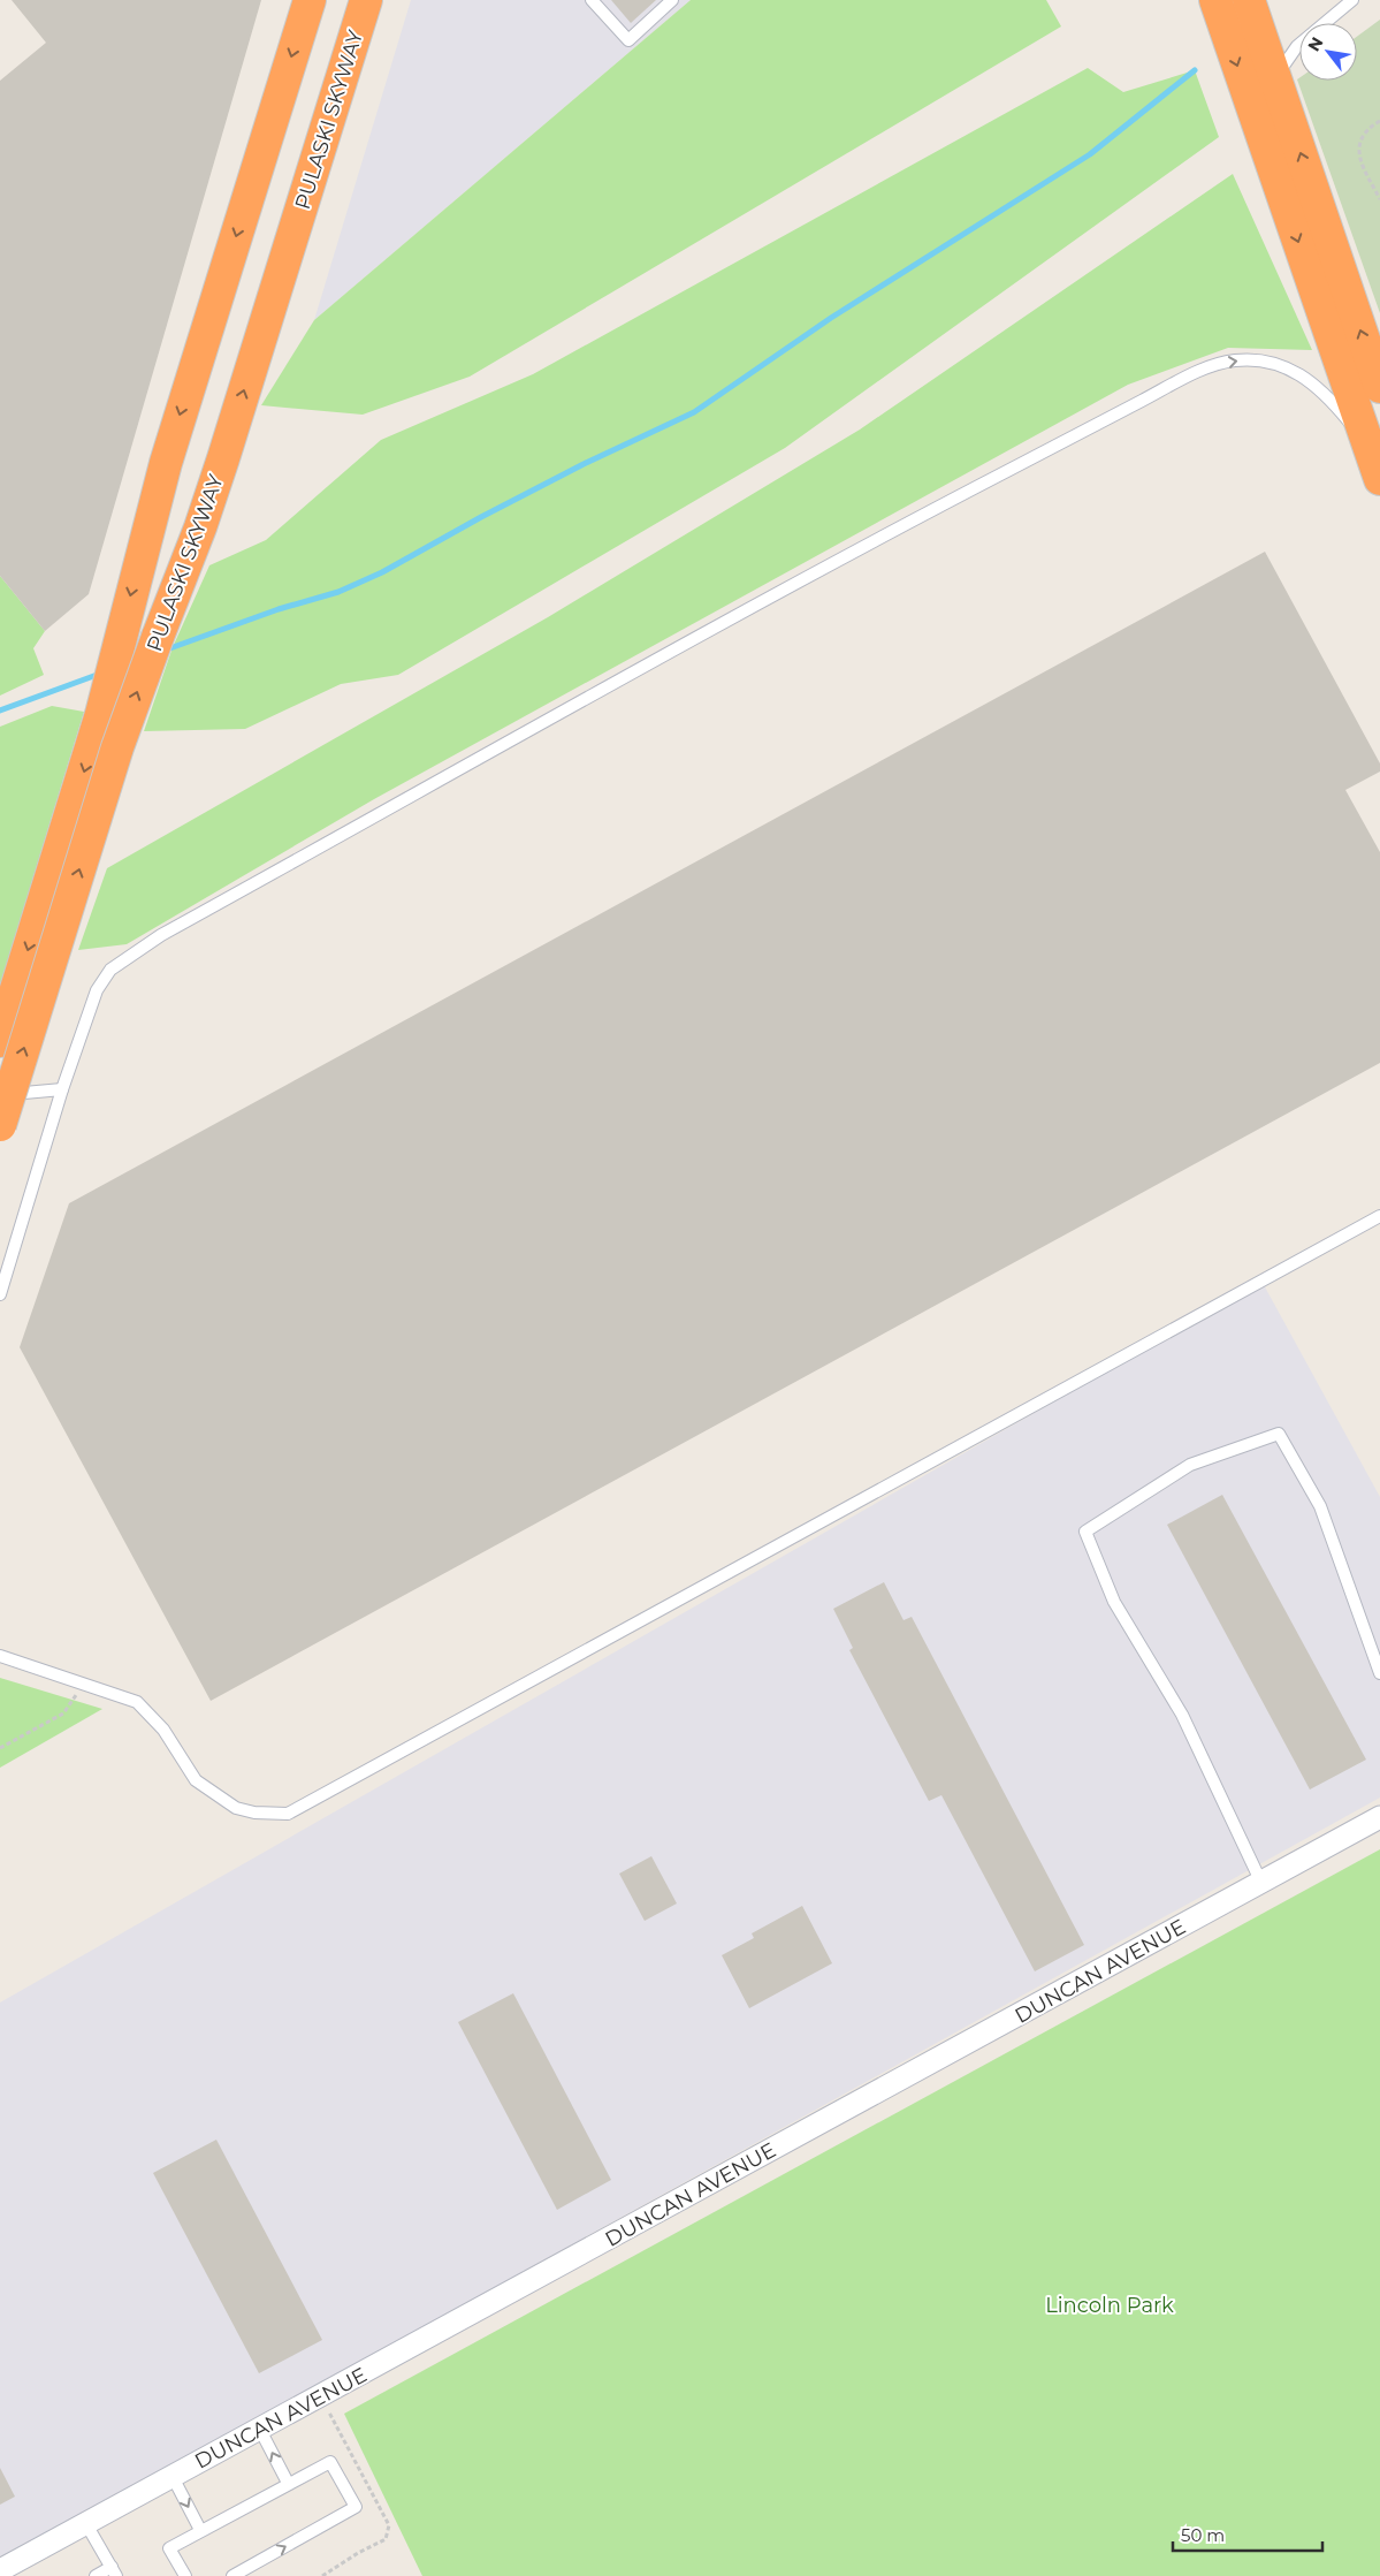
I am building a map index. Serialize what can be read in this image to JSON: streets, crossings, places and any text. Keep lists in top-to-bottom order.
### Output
{
  "streets": {
    "highway": ["PULASKI SKYWAY"],
    "street": ["DUNCAN AVENUE"]
  },
  "parks": ["Lincoln Park"],
  "scale_bar": "50 m",
  "north": "top left"
}
